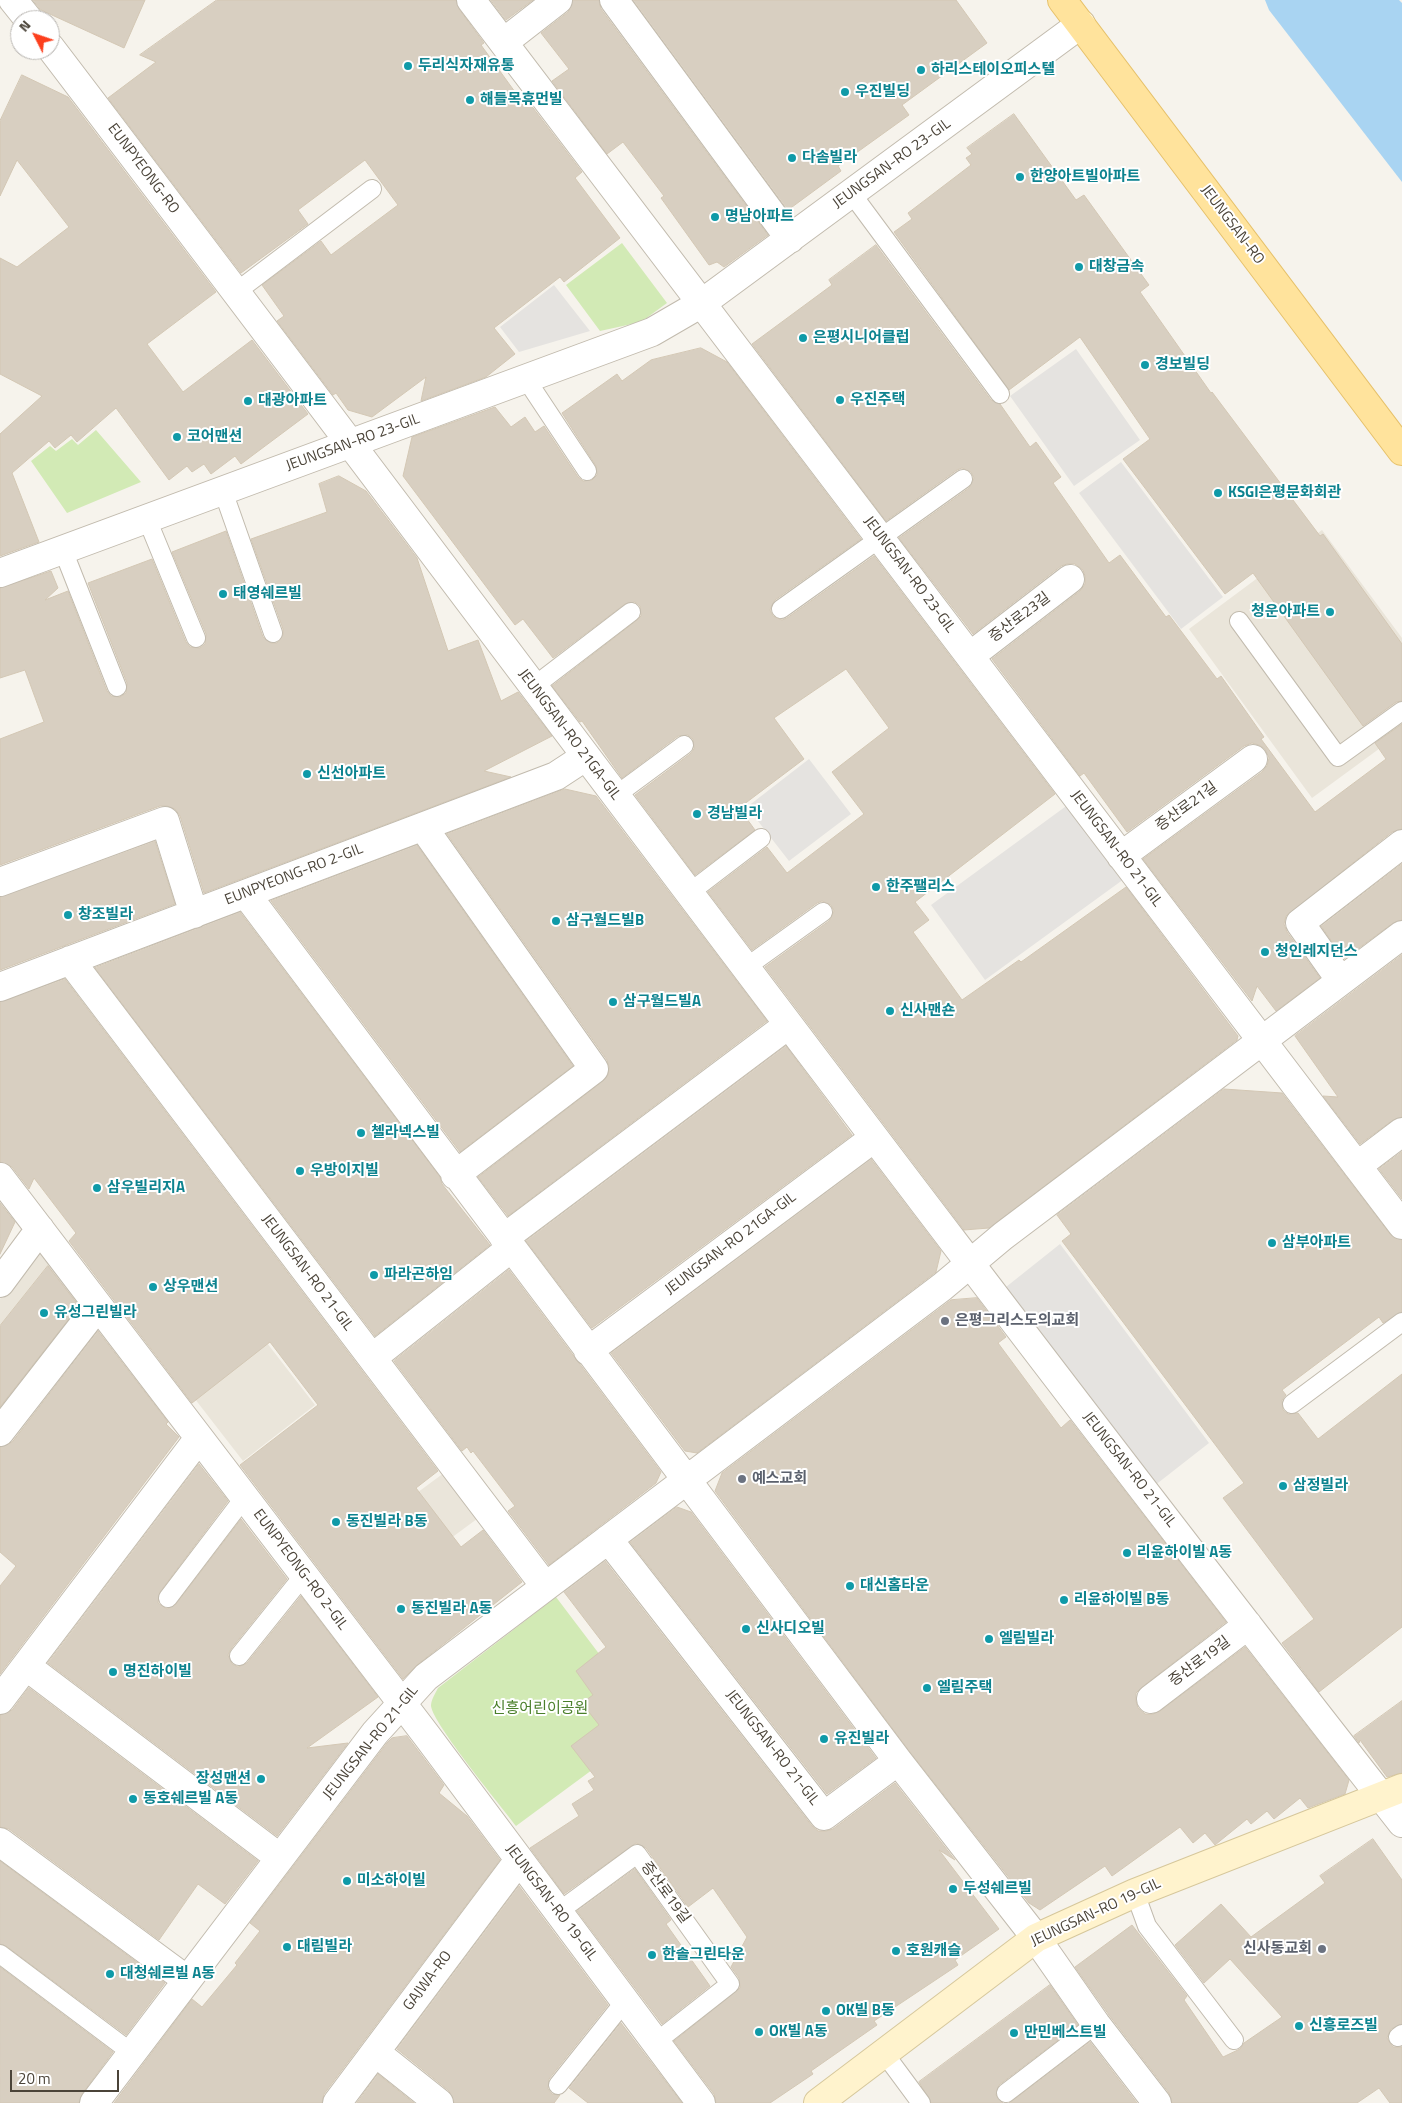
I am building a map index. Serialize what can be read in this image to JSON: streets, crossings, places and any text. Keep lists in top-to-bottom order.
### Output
{
  "streets": {
    "main road": ["JEUNGSAN-RO"],
    "street": [
      "JEUNGSAN-RO 23-GIL",
      "EUNPYEONG-RO",
      "증산로23길",
      "JEUNGSAN-RO 21GA-GIL",
      "증산로21길",
      "JEUNGSAN-RO 21-GIL",
      "EUNPYEONG-RO 2-GIL",
      "증산로19길",
      "JEUNGSAN-RO 19-GIL",
      "GAJWA-RO"
    ]
  },
  "crossings": [
    ["JEUNGSAN-RO 23-GIL", "EUNPYEONG-RO"],
    ["JEUNGSAN-RO 23-GIL", "JEUNGSAN-RO"],
    ["JEUNGSAN-RO 23-GIL", "증산로23길"],
    ["JEUNGSAN-RO 23-GIL", "JEUNGSAN-RO 21GA-GIL"],
    ["JEUNGSAN-RO 23-GIL", "JEUNGSAN-RO 21-GIL"],
    ["EUNPYEONG-RO", "JEUNGSAN-RO 21GA-GIL"],
    ["증산로23길", "JEUNGSAN-RO 21-GIL"],
    ["JEUNGSAN-RO 21GA-GIL", "JEUNGSAN-RO 21-GIL"],
    ["JEUNGSAN-RO 21GA-GIL", "EUNPYEONG-RO 2-GIL"],
    ["증산로21길", "JEUNGSAN-RO 21-GIL"],
    ["JEUNGSAN-RO 21-GIL", "EUNPYEONG-RO 2-GIL"],
    ["JEUNGSAN-RO 21-GIL", "증산로19길"],
    ["JEUNGSAN-RO 21-GIL", "JEUNGSAN-RO 19-GIL"],
    ["EUNPYEONG-RO 2-GIL", "JEUNGSAN-RO 19-GIL"],
    ["증산로19길", "JEUNGSAN-RO 19-GIL"],
    ["JEUNGSAN-RO 19-GIL", "GAJWA-RO"]
  ],
  "parks": ["신흥어린이공원"],
  "places": [
    "두리식자재유통",
    "하리스테이오피스텔",
    "우진빌딩",
    "해들목휴먼빌",
    "다솜빌라",
    "한양아트빌아파트",
    "명남아파트",
    "대창금속",
    "은평시니어클럽",
    "경보빌딩",
    "우진주택",
    "대광아파트",
    "코어맨션",
    "KSGI은평문화회관",
    "태영쉐르빌",
    "청운아파트",
    "신선아파트",
    "경남빌라",
    "한주팰리스",
    "창조빌라",
    "삼구월드빌B",
    "청인레지던스",
    "삼구월드빌A",
    "신사맨숀",
    "첼라넥스빌",
    "우방이지빌",
    "삼우빌리지A",
    "삼부아파트",
    "파라곤하임",
    "상우맨션",
    "유성그린빌라",
    "은평그리스도의교회",
    "예스교회",
    "삼정빌라",
    "동진빌라 B동",
    "리윤하이빌 A동",
    "대신홈타운",
    "리윤하이빌 B동",
    "동진빌라 A동",
    "신사디오빌",
    "엘림빌라",
    "명진하이빌",
    "엘림주택",
    "유진빌라",
    "장성맨션",
    "동호쉐르빌 A동",
    "미소하이빌",
    "두성쉐르빌",
    "대림빌라",
    "신사동교회",
    "호원캐슬",
    "한솔그린타운",
    "대청쉐르빌 A동",
    "OK빌 B동",
    "신흥로즈빌",
    "OK빌 A동",
    "만민베스트빌"
  ],
  "scale_bar": "20 m",
  "north": "top left"
}
